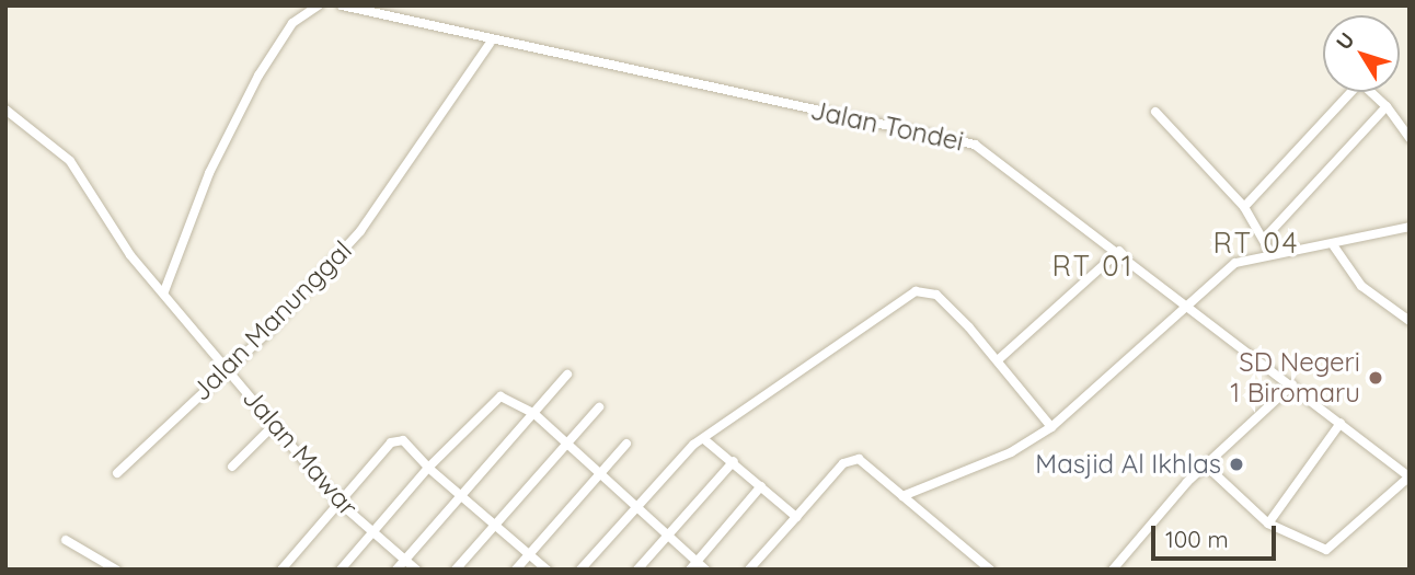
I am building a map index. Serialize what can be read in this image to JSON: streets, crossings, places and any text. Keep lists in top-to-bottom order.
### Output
{
  "streets": {
    "street": ["Jalan Tondei", "Jalan Manunggal", "Jalan Mawar"]
  },
  "crossings": [
    ["Jalan Tondei", "Jalan Manunggal"],
    ["Jalan Manunggal", "Jalan Mawar"]
  ],
  "districts": ["RT 04", "RT 01"],
  "places": ["SD Negeri 1 Biromaru", "Masjid Al Ikhlas"],
  "scale_bar": "100 m",
  "north": "top left"
}
